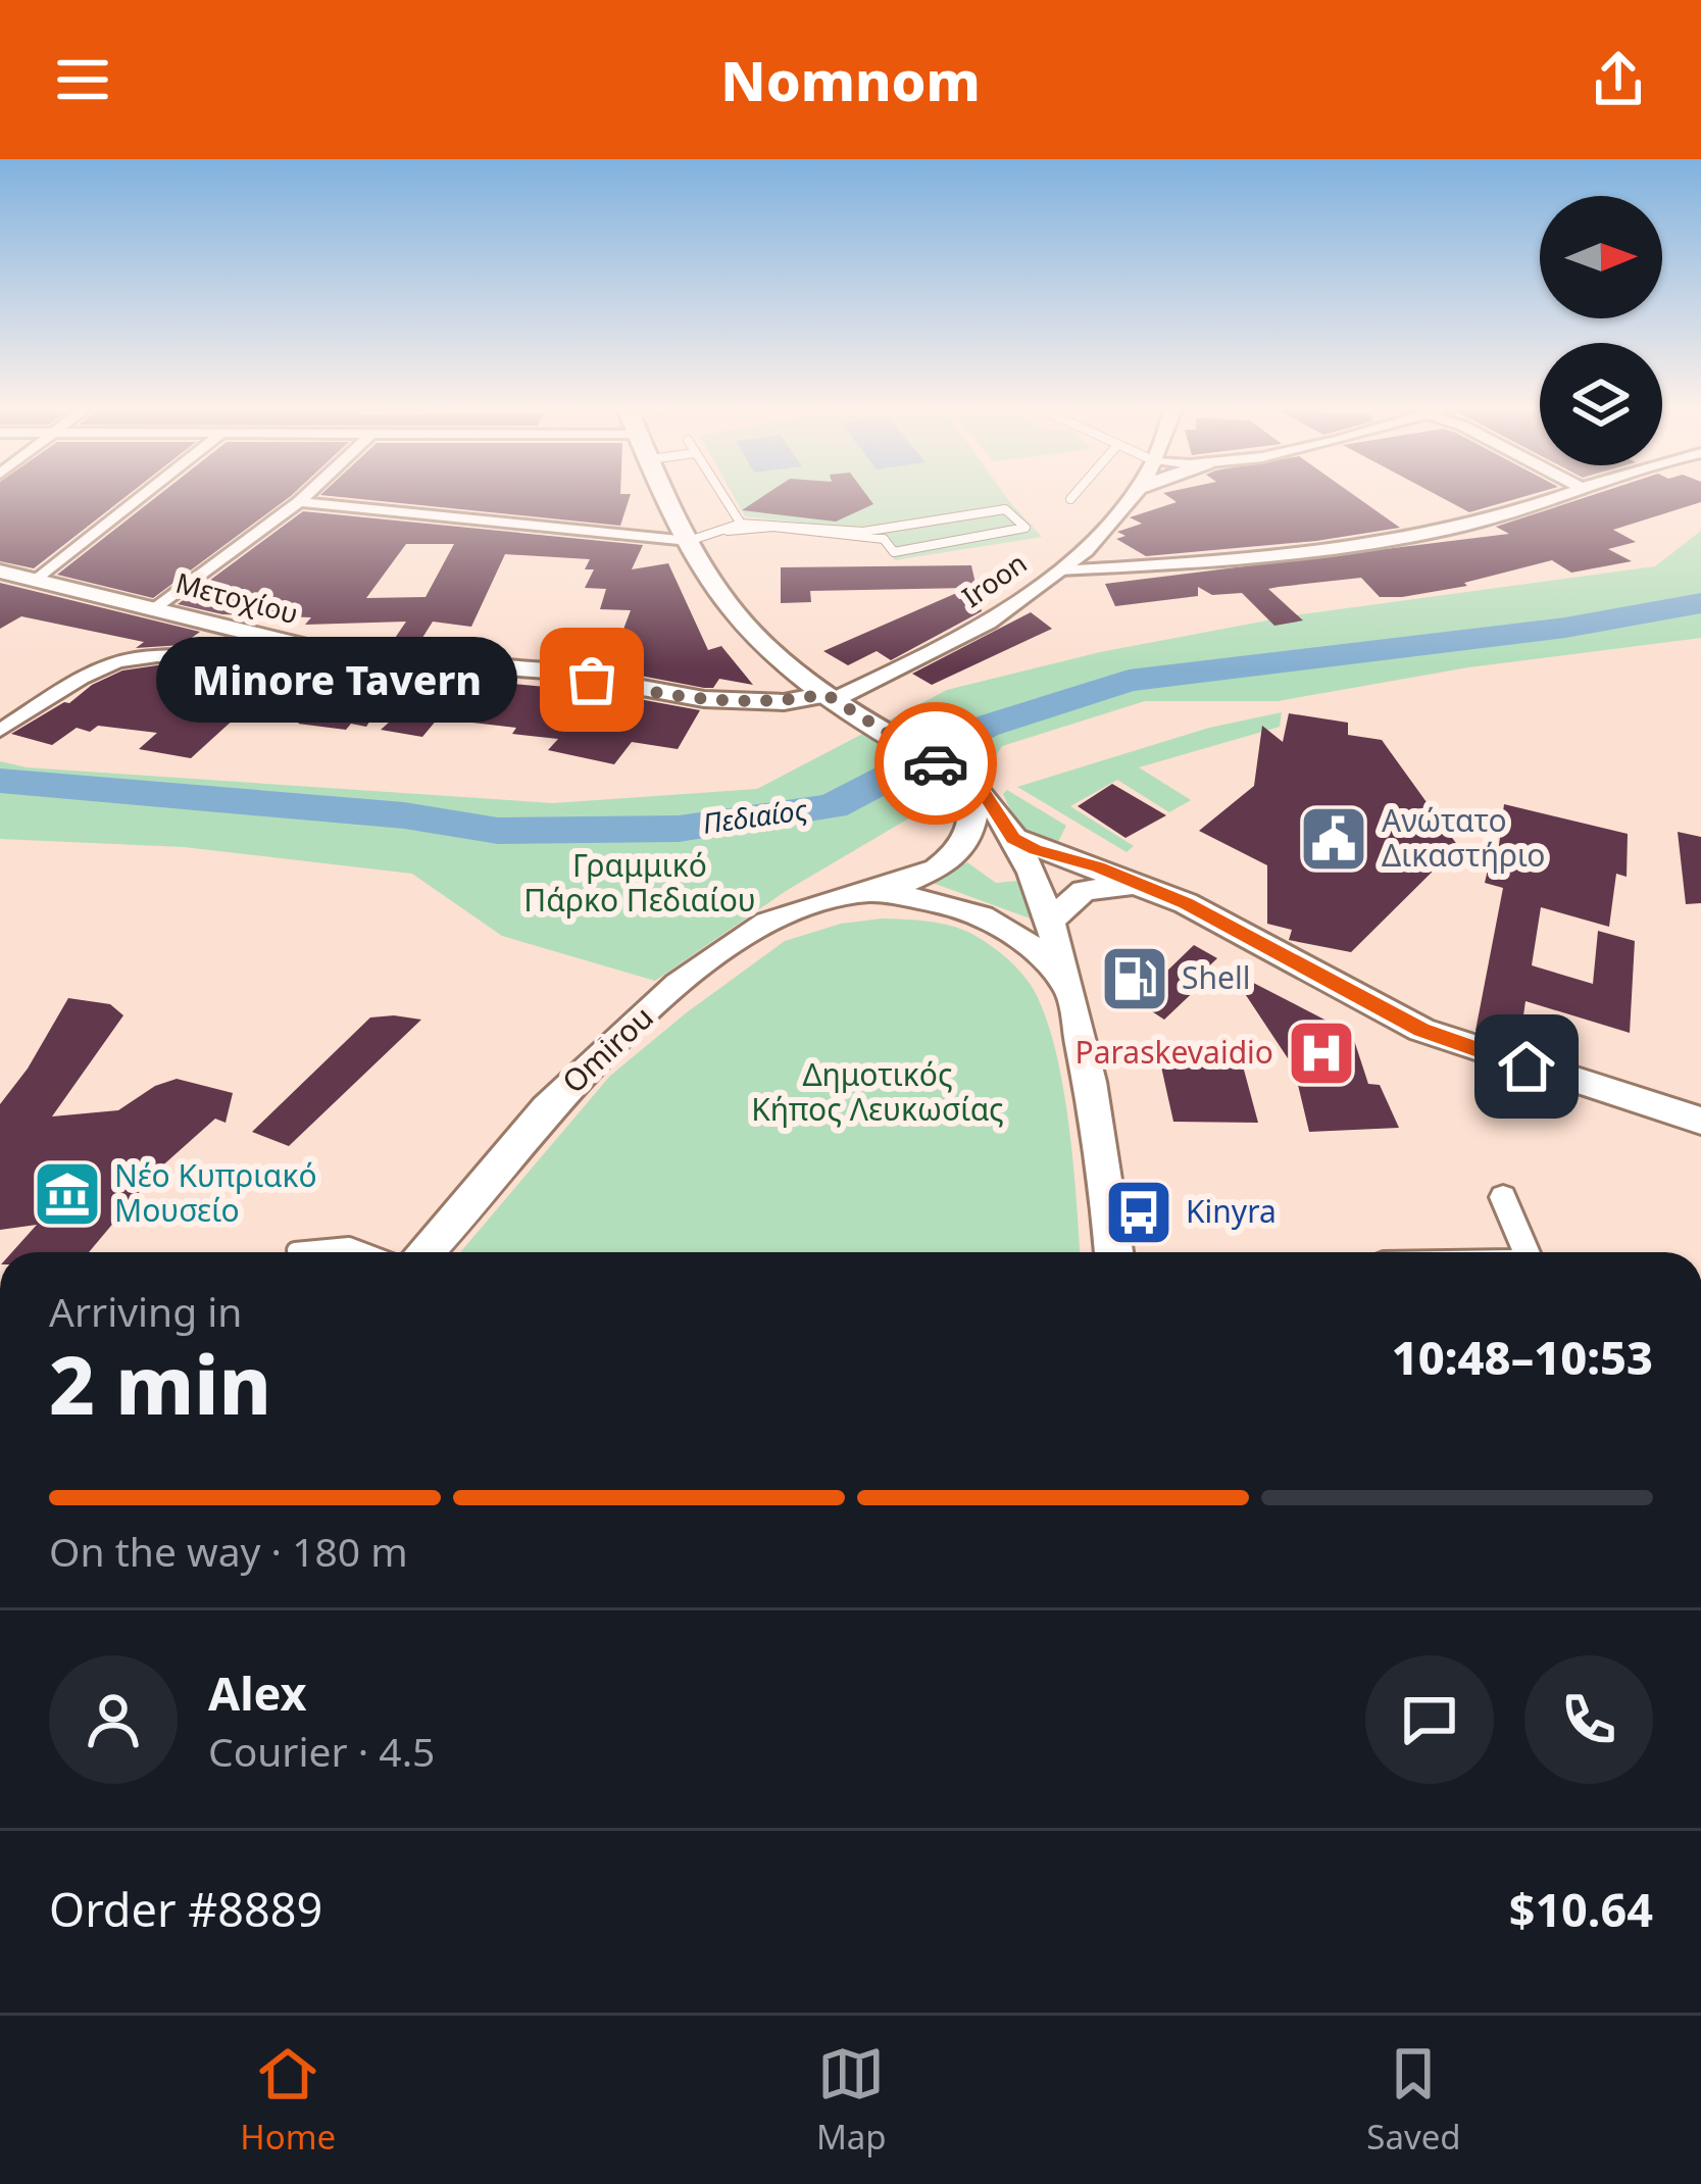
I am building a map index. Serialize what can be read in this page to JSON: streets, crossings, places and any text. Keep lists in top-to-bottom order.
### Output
{
  "streets": {
    "main road": ["Iroon", "Μετοχίου", "Omirou"]
  },
  "crossings": [
    ["Iroon", "Μετοχίου"]
  ],
  "water": ["Πεδιαίος"],
  "parks": ["Γραμμικό Πάρκο Πεδιαίου", "Δημοτικός Κήπος Λευκωσίας"],
  "places": {
    "other": ["Minore Tavern"],
    "public building": ["Ανώτατο Δικαστήριο"],
    "fuel station": ["Shell"],
    "hospital": ["Paraskevaidio"],
    "museum": ["Νέο Κυπριακό Μουσείο"],
    "bus stop": ["Kinyra"]
  },
  "north": "right",
  "page": {
    "header": "Nomnom",
    "bubble": "Minore Tavern",
    "heading": ["2 min", "Arriving in", "10:48–10:53"],
    "panel": [
      "Alex",
      "Courier · 4.5",
      "Order #8889",
      "$10.64"
    ],
    "bar": "On the way · 180 m",
    "tabs": ["Home", "Map", "Saved"]
  }
}
